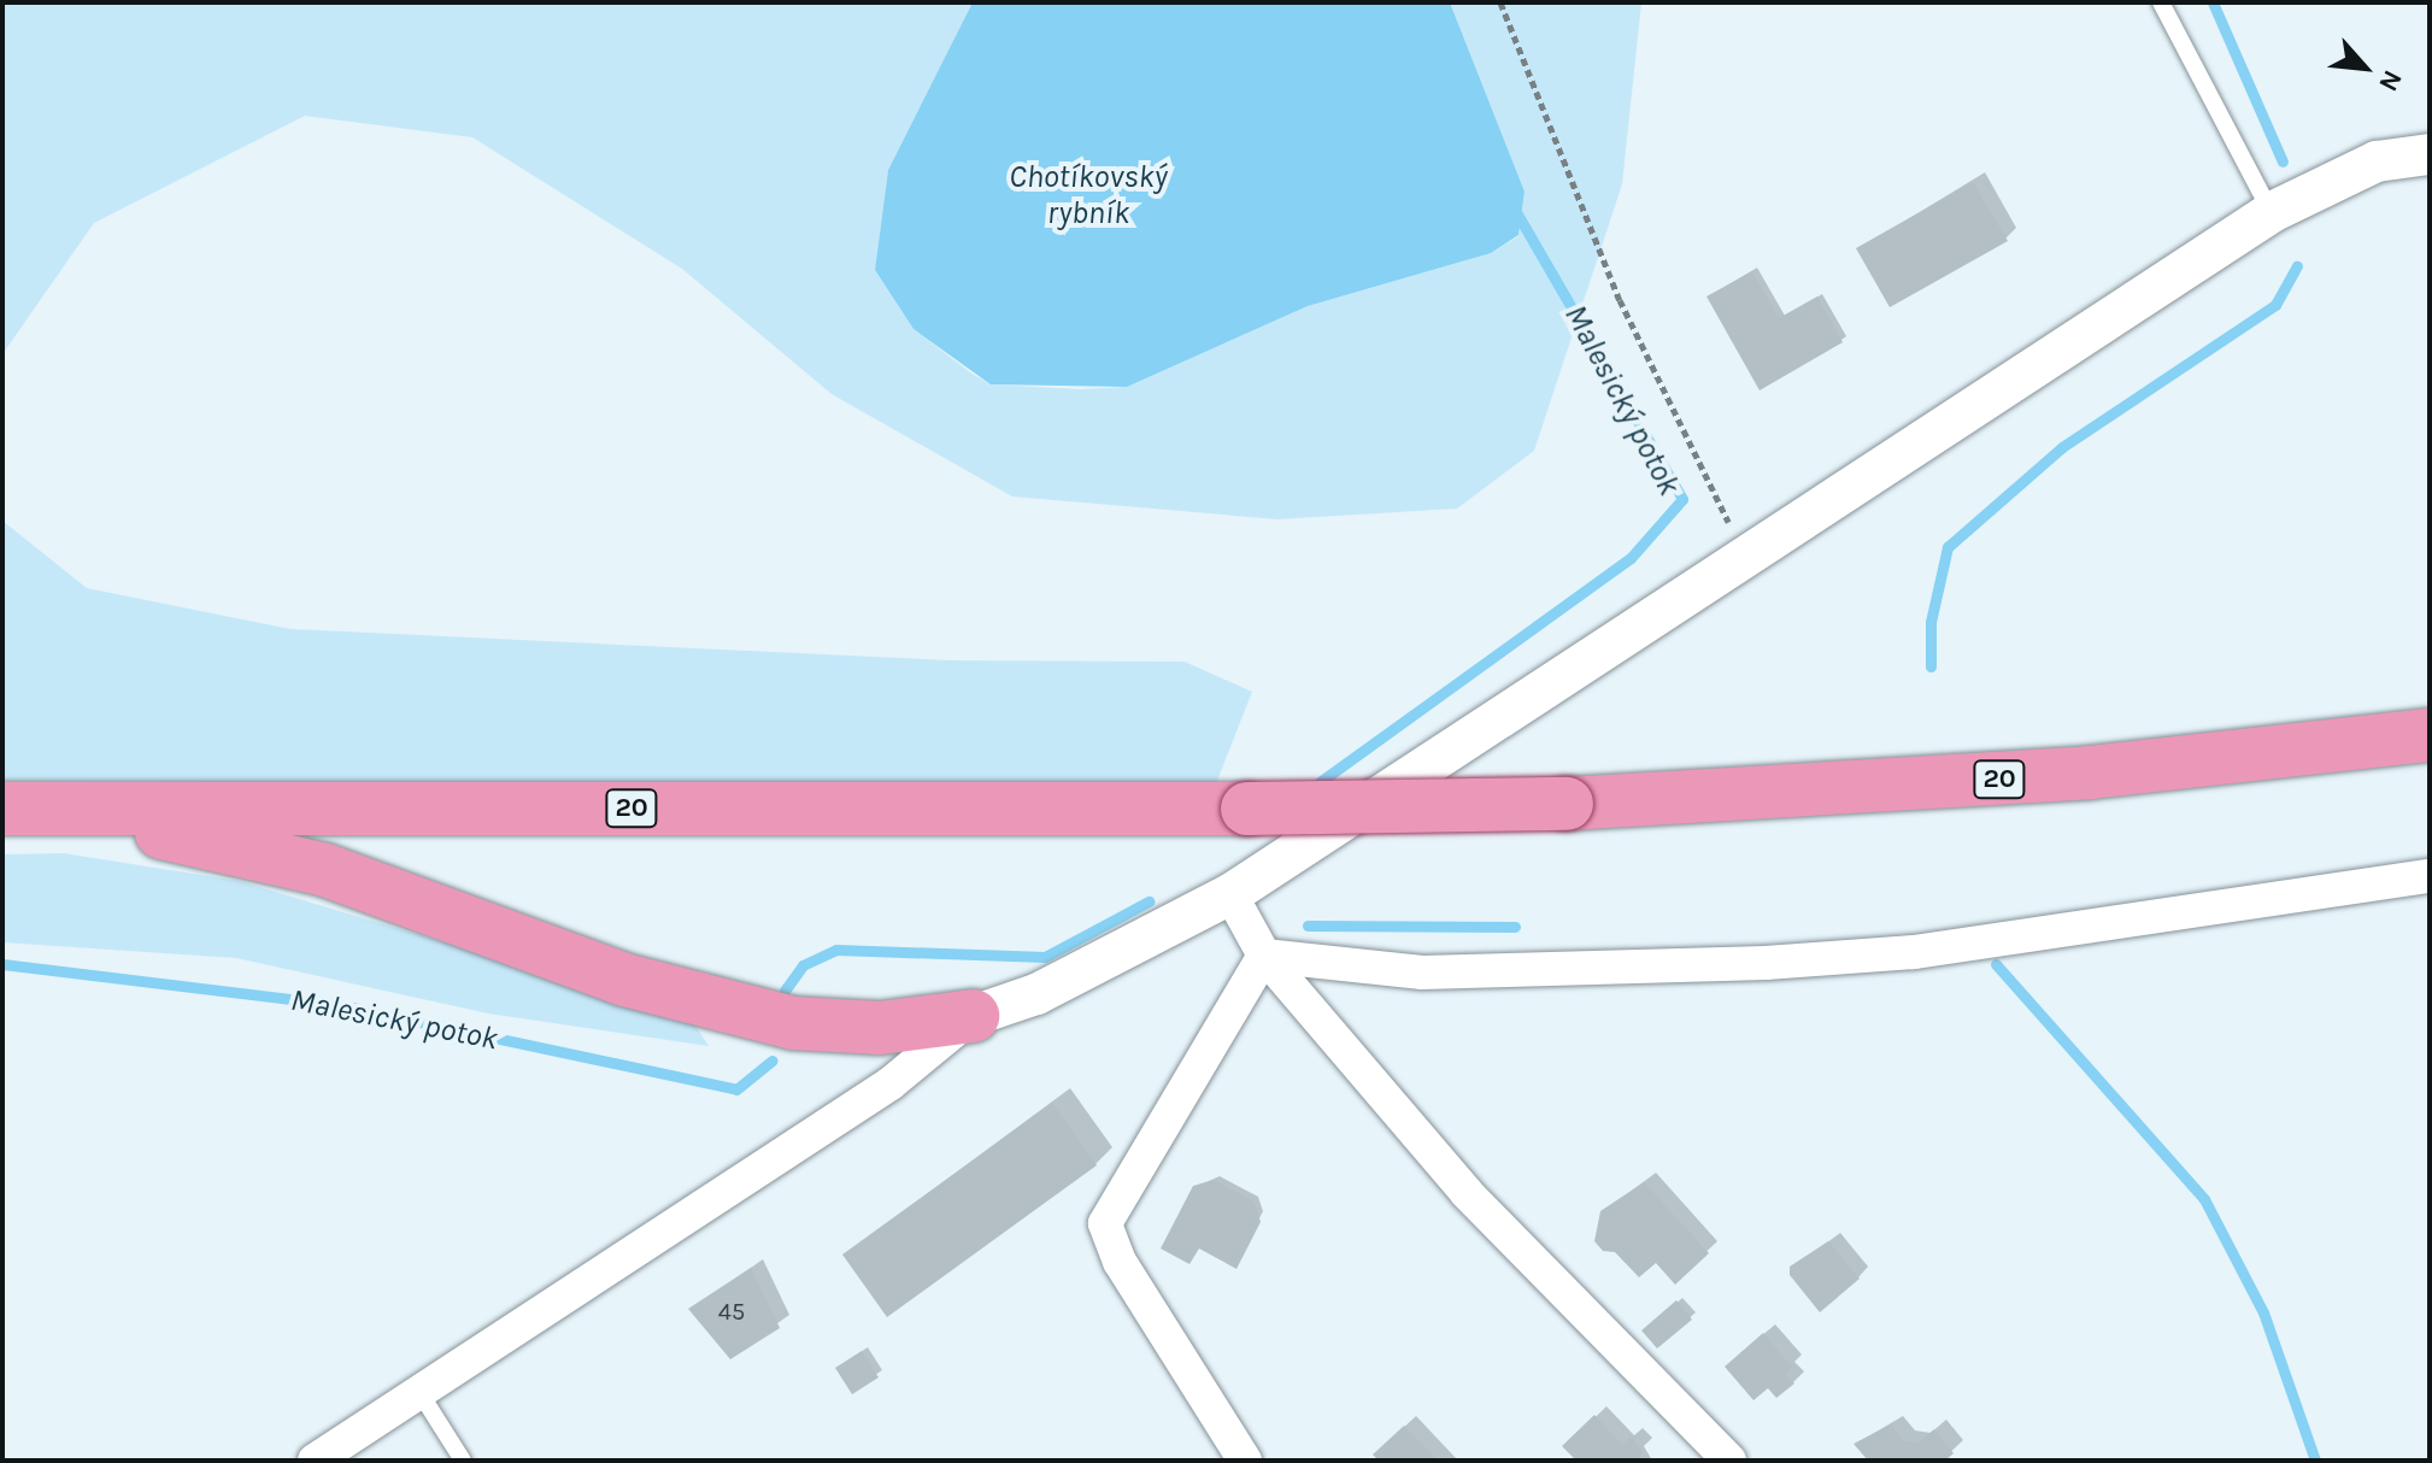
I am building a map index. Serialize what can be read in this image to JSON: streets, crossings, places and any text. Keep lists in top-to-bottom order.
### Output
{
  "streets": {
    "main road": ["20"]
  },
  "water": ["Chotíkovský rybník", "Malesický potok"],
  "house_numbers": ["45"],
  "north": "bottom right"
}
